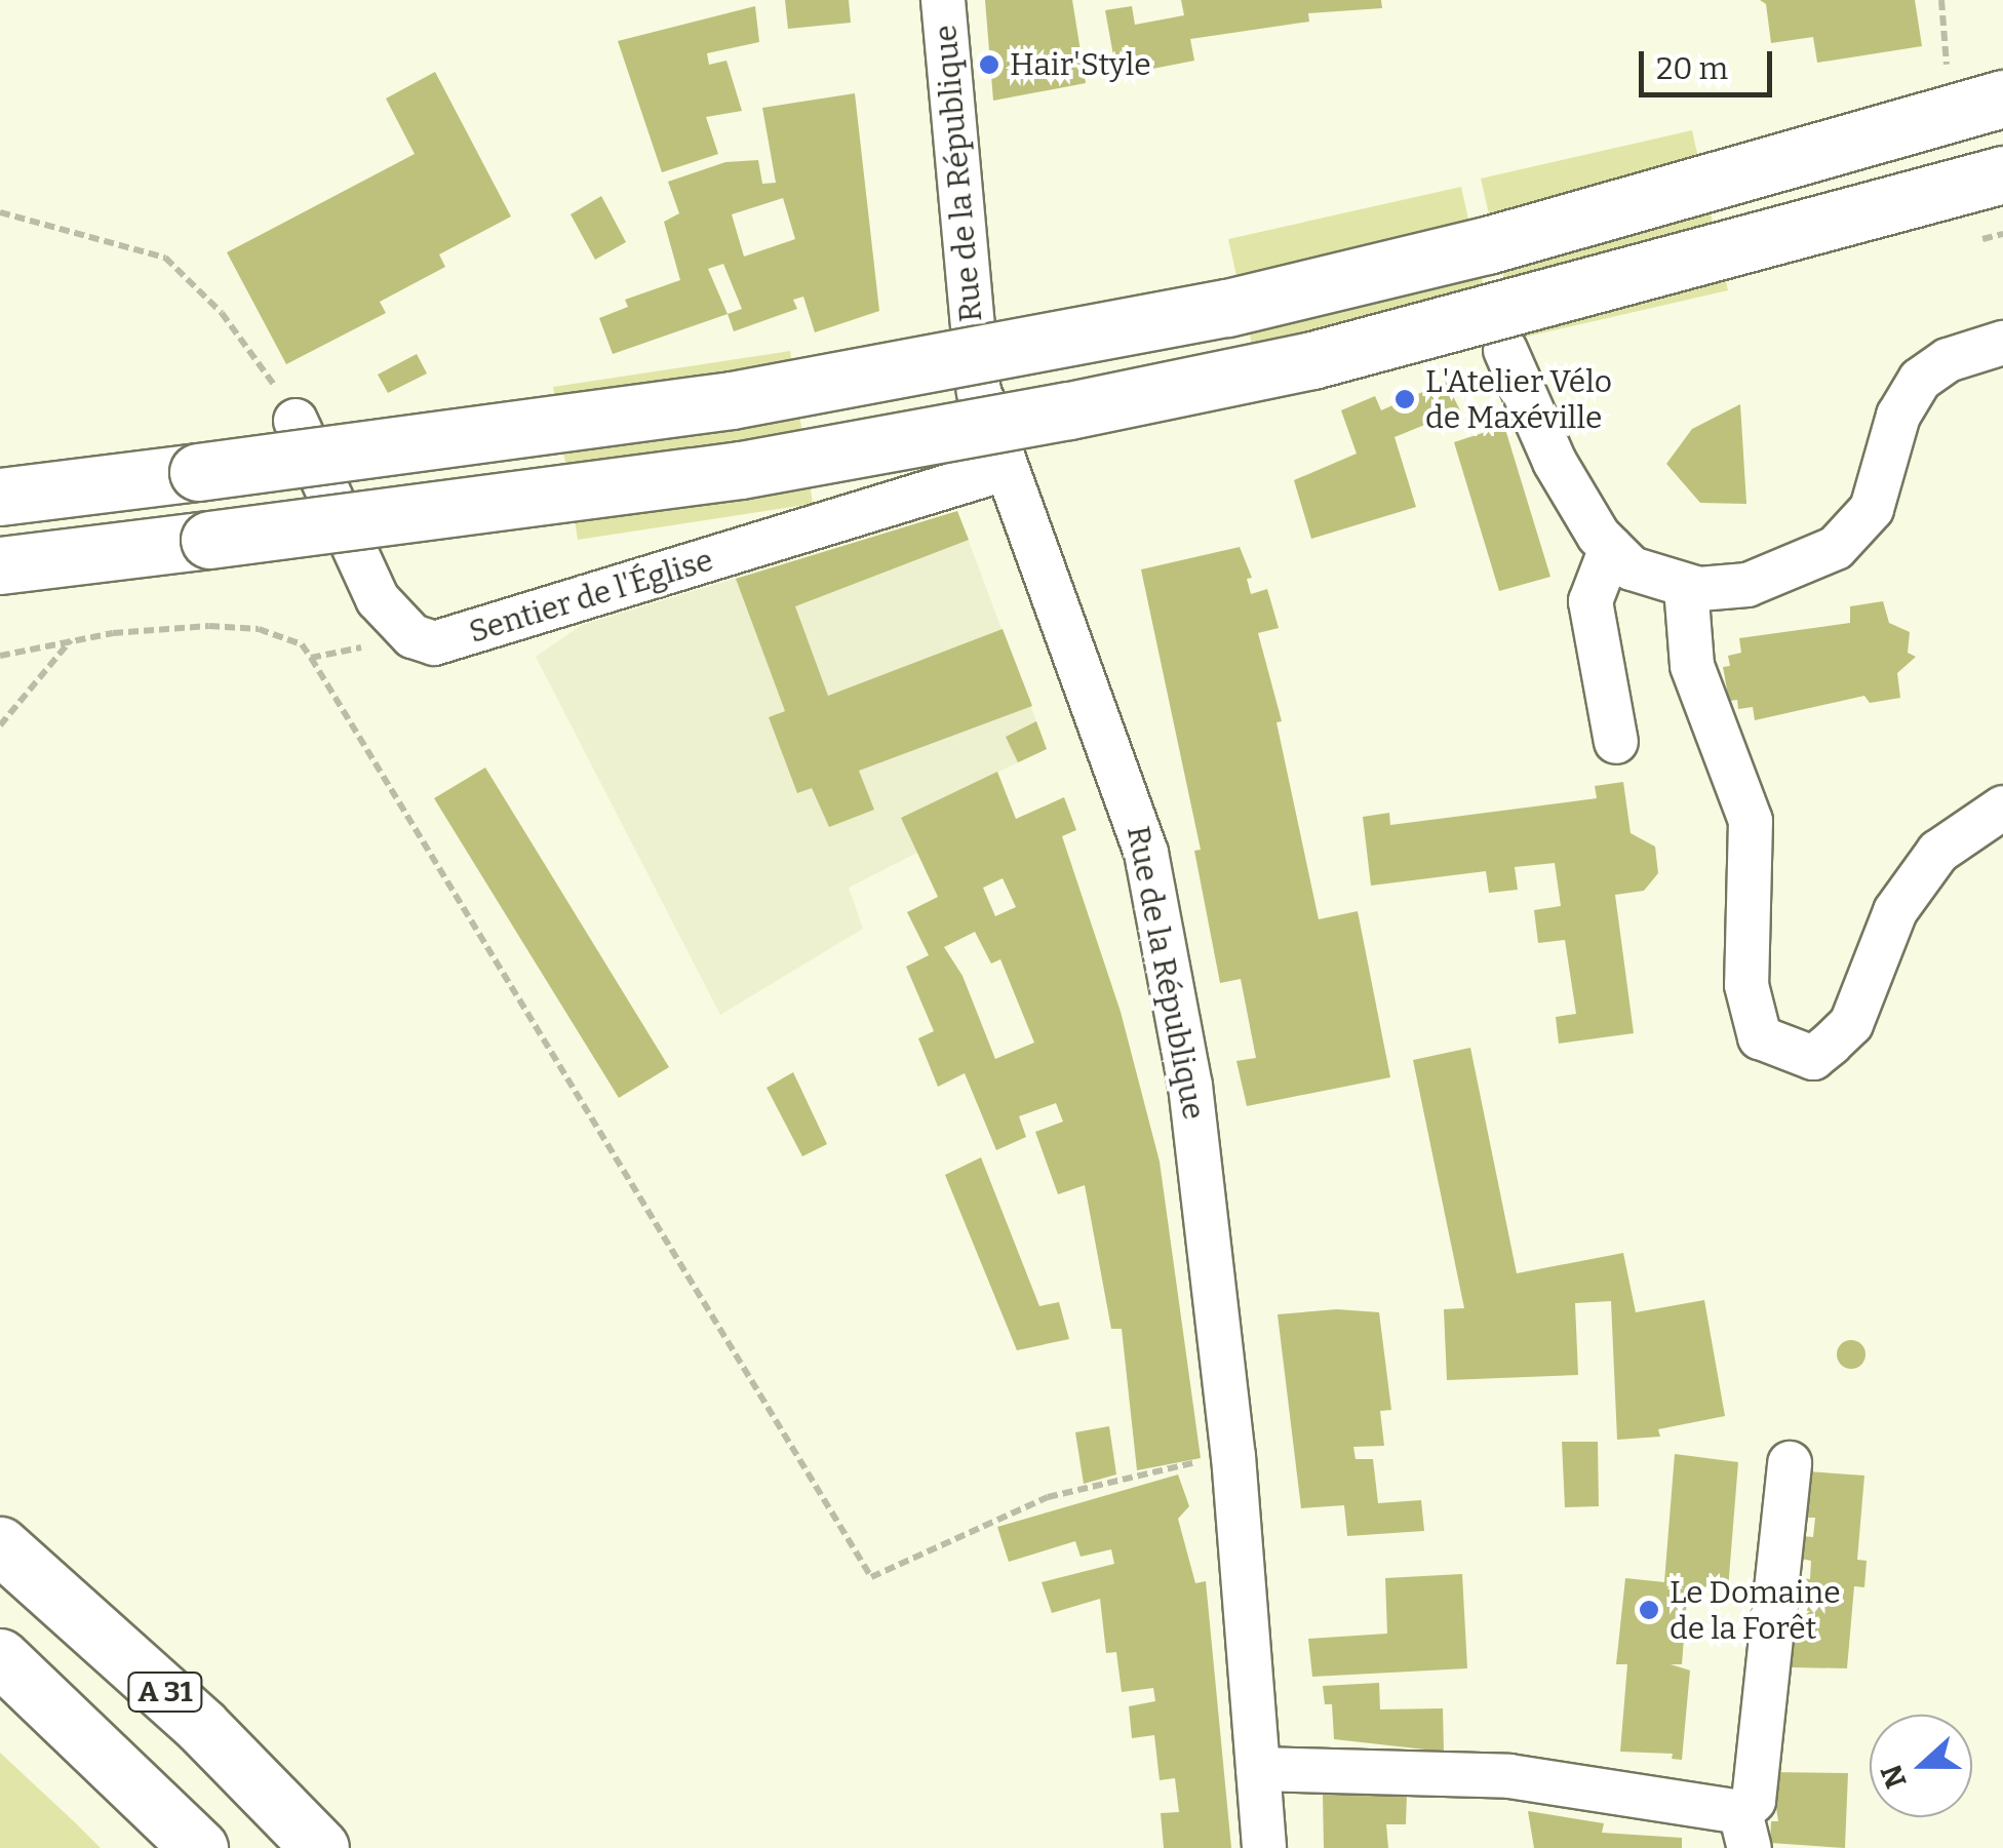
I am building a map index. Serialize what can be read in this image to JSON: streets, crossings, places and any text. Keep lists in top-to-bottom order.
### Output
{
  "streets": {
    "highway": ["A 31"],
    "street": ["Rue de la République", "Sentier de l'Église"]
  },
  "crossings": [
    ["Rue de la République", "Sentier de l'Église"]
  ],
  "places": ["Hair'Style", "L'Atelier Vélo de Maxéville", "Le Domaine de la Forêt"],
  "scale_bar": "20 m",
  "north": "left"
}
